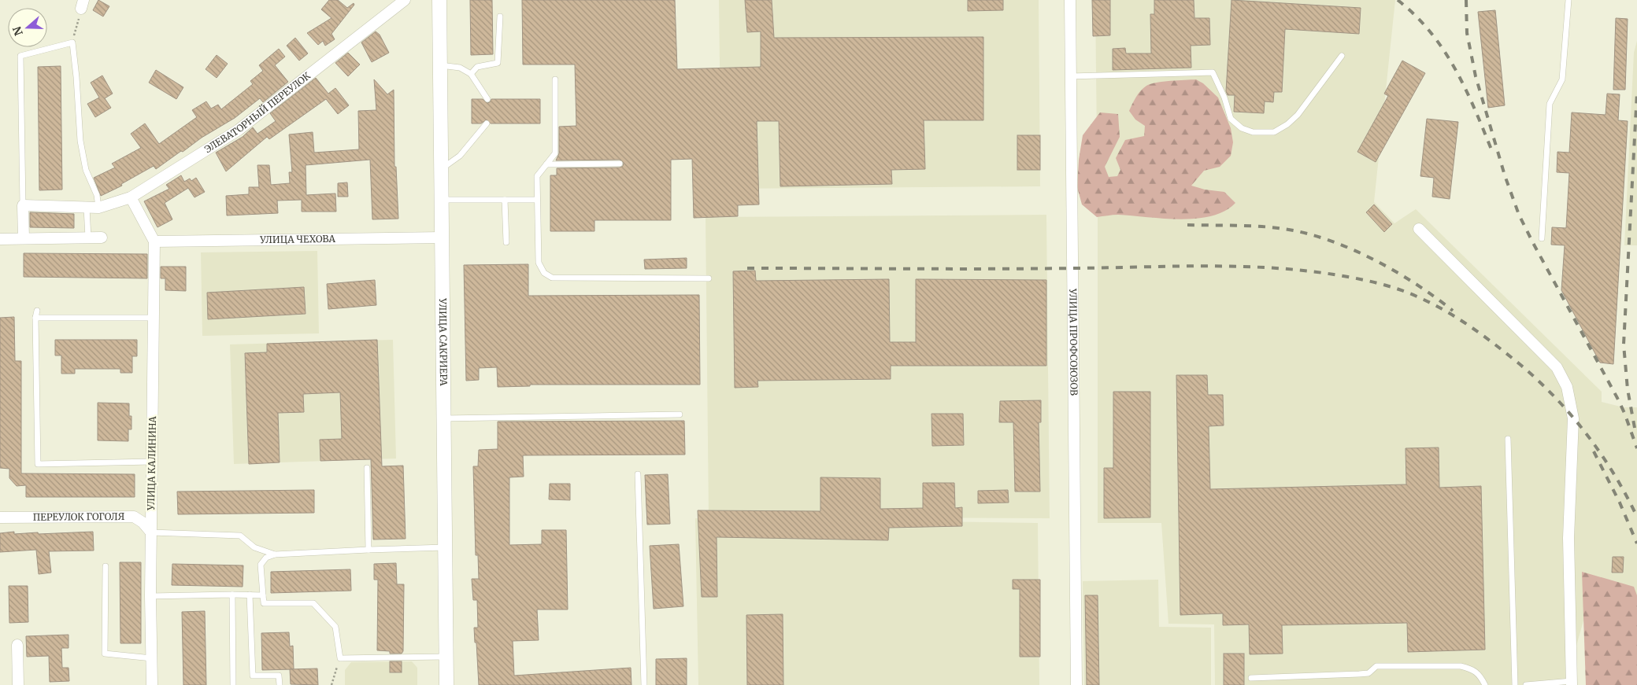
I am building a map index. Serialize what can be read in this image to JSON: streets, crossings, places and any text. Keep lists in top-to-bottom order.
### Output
{
  "streets": {
    "street": [
      "ЭЛЕВАТОРНЫЙ ПЕРЕУЛОК",
      "УЛИЦА ЧЕХОВА",
      "УЛИЦА САКРИЕРА",
      "УЛИЦА ПРОФСОЮЗОВ",
      "УЛИЦА КАЛИНИНА",
      "ПЕРЕУЛОК ГОГОЛЯ"
    ]
  },
  "crossings": [
    ["УЛИЦА ЧЕХОВА", "УЛИЦА САКРИЕРА"],
    ["УЛИЦА ЧЕХОВА", "УЛИЦА КАЛИНИНА"],
    ["УЛИЦА КАЛИНИНА", "ПЕРЕУЛОК ГОГОЛЯ"]
  ],
  "north": "left"
}
